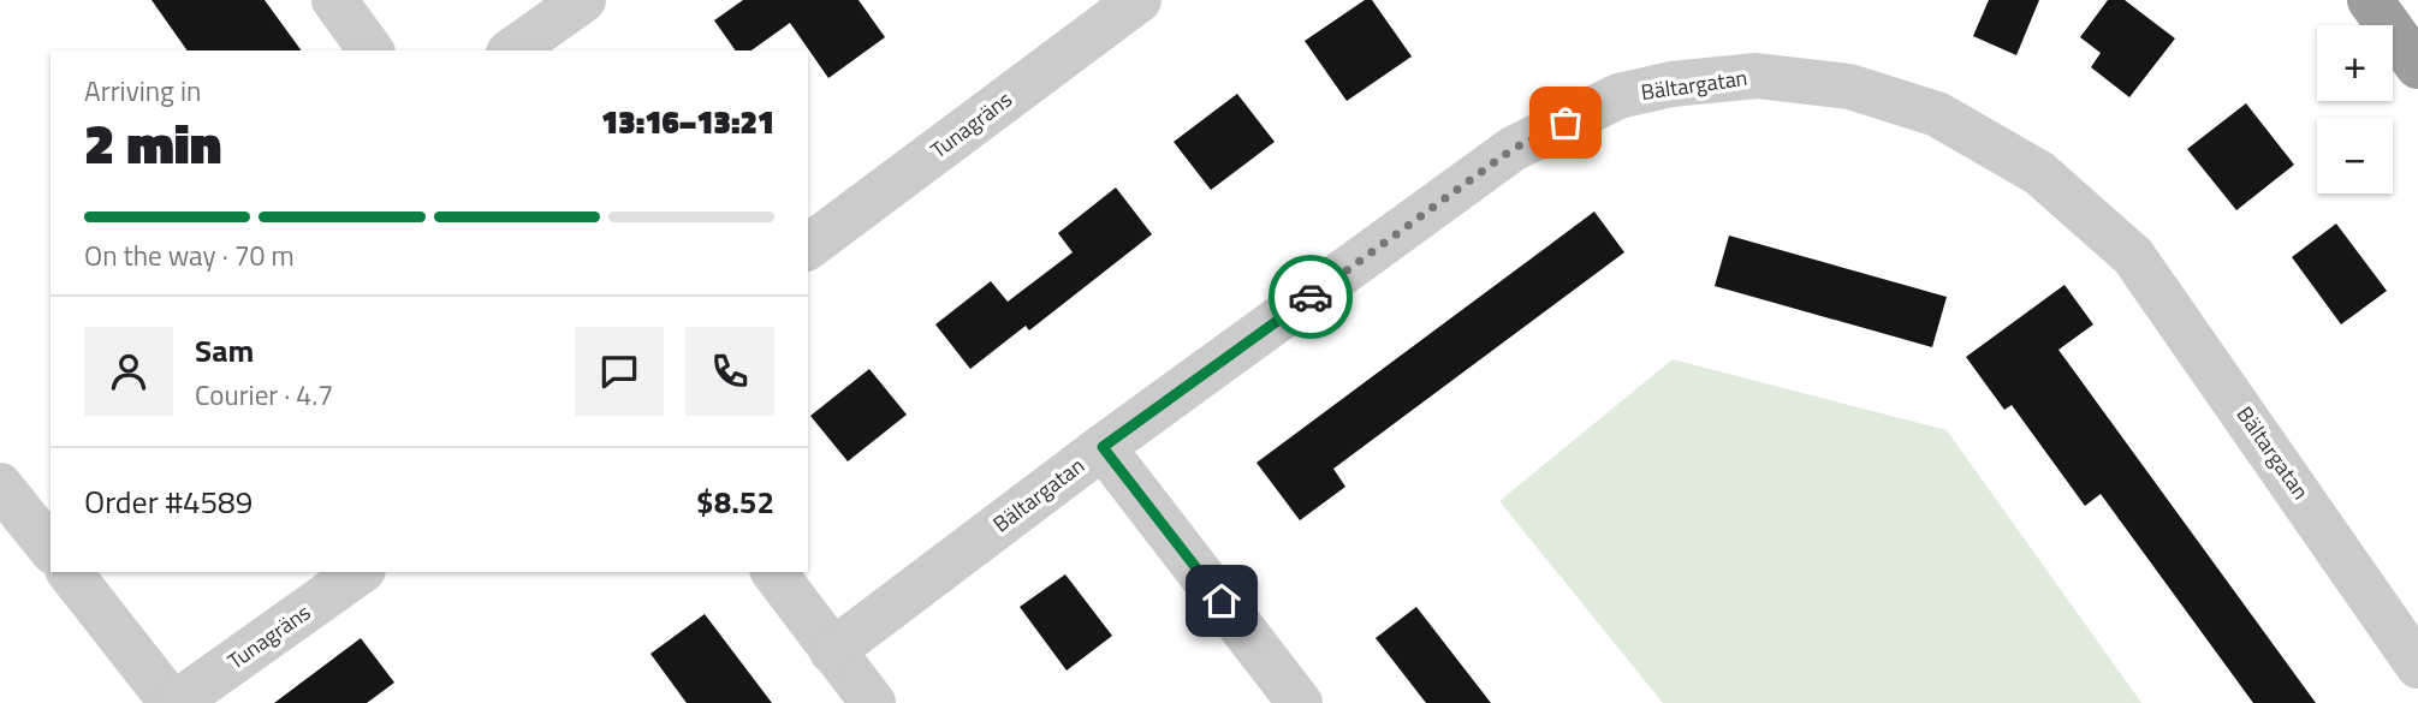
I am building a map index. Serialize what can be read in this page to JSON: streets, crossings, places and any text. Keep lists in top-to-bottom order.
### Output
{
  "streets": {
    "street": ["Bältargatan", "Tunagräns"]
  },
  "page": {
    "map_buttons": ["+", "−"],
    "heading": ["2 min", "Arriving in", "13:16–13:21"],
    "panel": [
      "Sam",
      "Courier · 4.7",
      "Order #4589",
      "$8.52"
    ],
    "bar": "On the way · 70 m"
  }
}
